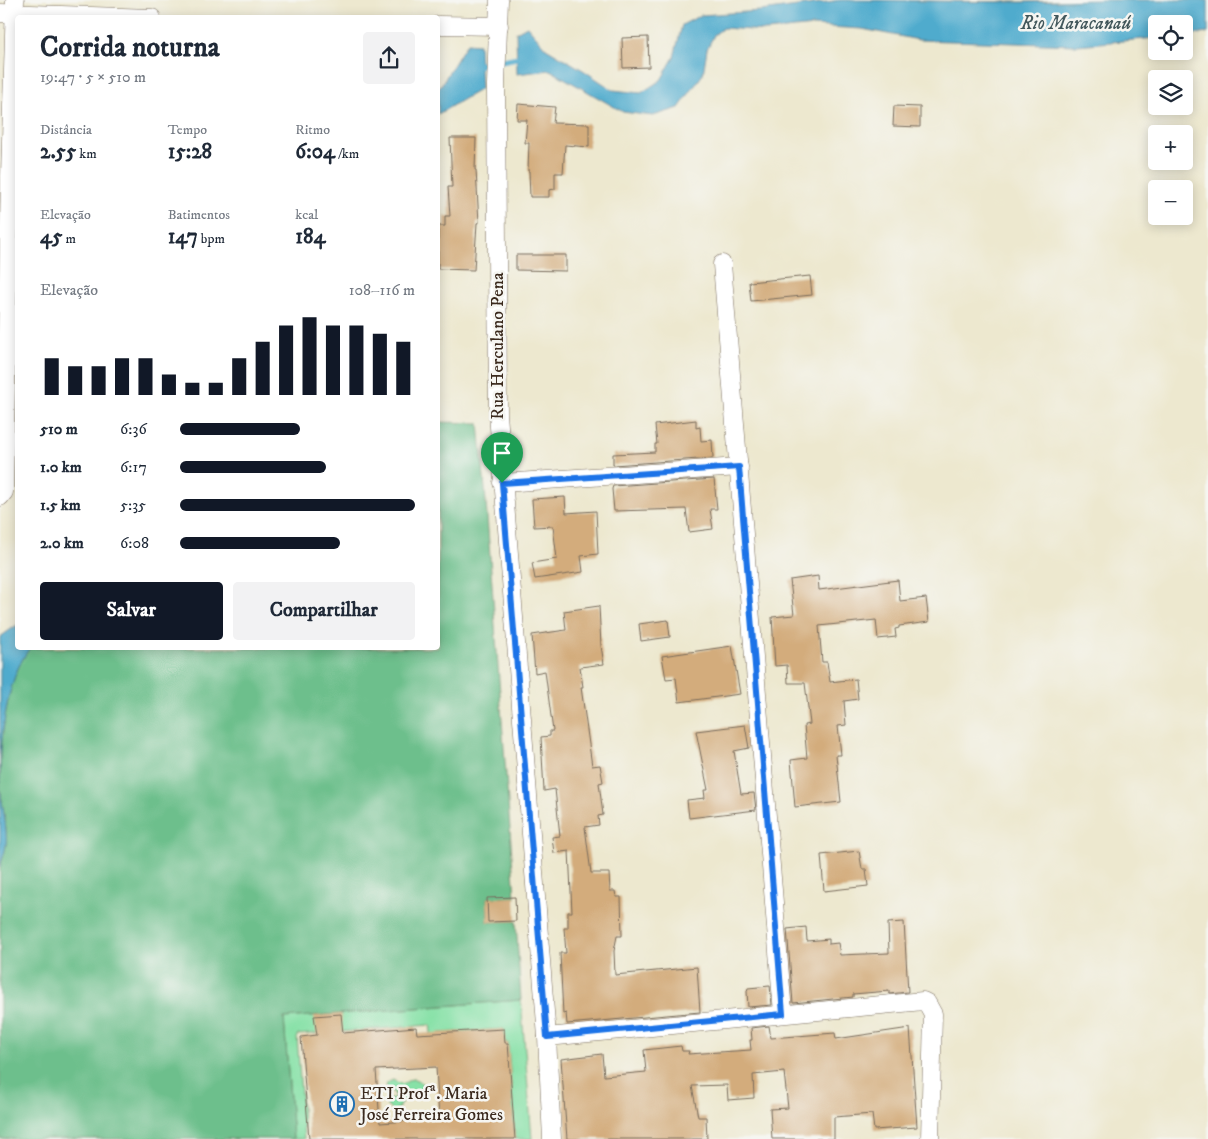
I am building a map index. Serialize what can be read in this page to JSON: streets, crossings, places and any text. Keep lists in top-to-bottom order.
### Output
{
  "streets": {
    "street": ["Rua Herculano Pena"]
  },
  "water": ["Rio Maracanaú"],
  "places": {
    "building": ["ETI Profª. Maria José Ferreira Gomes"]
  },
  "page": {
    "map_buttons": ["+", "−"],
    "heading": ["Corrida noturna", "19:47 · 5 × 510 m"],
    "stats": [
      ["Distância", "2.55 km"],
      ["Tempo", "15:28"],
      ["Ritmo", "6:04 /km"],
      ["Elevação", "45 m"],
      ["Batimentos", "147 bpm"],
      ["kcal", "184"]
    ],
    "chart": ["Elevação", "108–116 m"],
    "list": [
      {
        "name": "510 m",
        "note": "6:36"
      },
      {
        "name": "1.0 km",
        "note": "6:17"
      },
      {
        "name": "1.5 km",
        "note": "5:35"
      },
      {
        "name": "2.0 km",
        "note": "6:08"
      }
    ],
    "buttons": ["Salvar", "Compartilhar"]
  }
}
